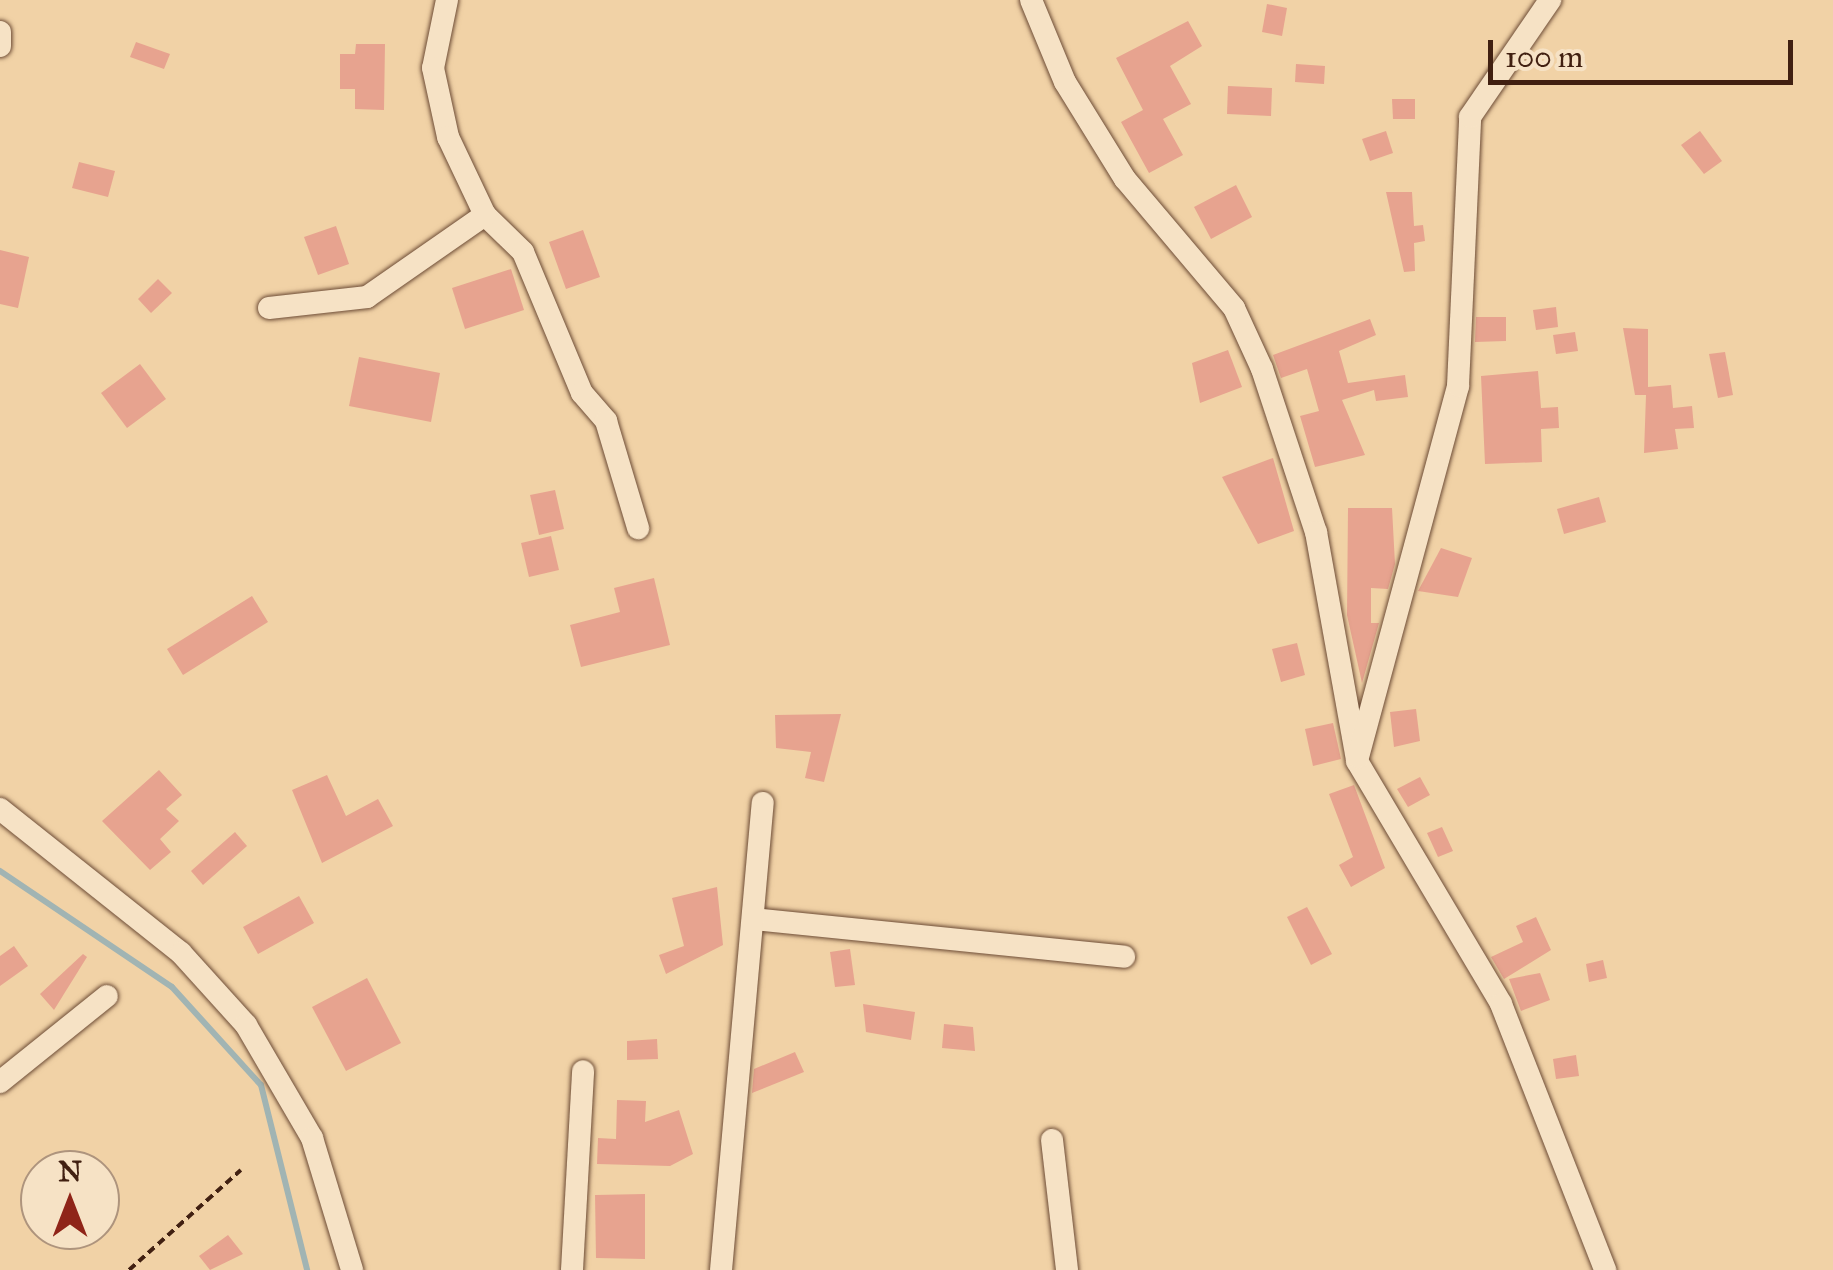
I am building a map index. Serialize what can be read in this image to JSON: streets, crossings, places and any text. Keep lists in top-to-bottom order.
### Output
{
  "scale_bar": "100 m",
  "north": "top"
}
